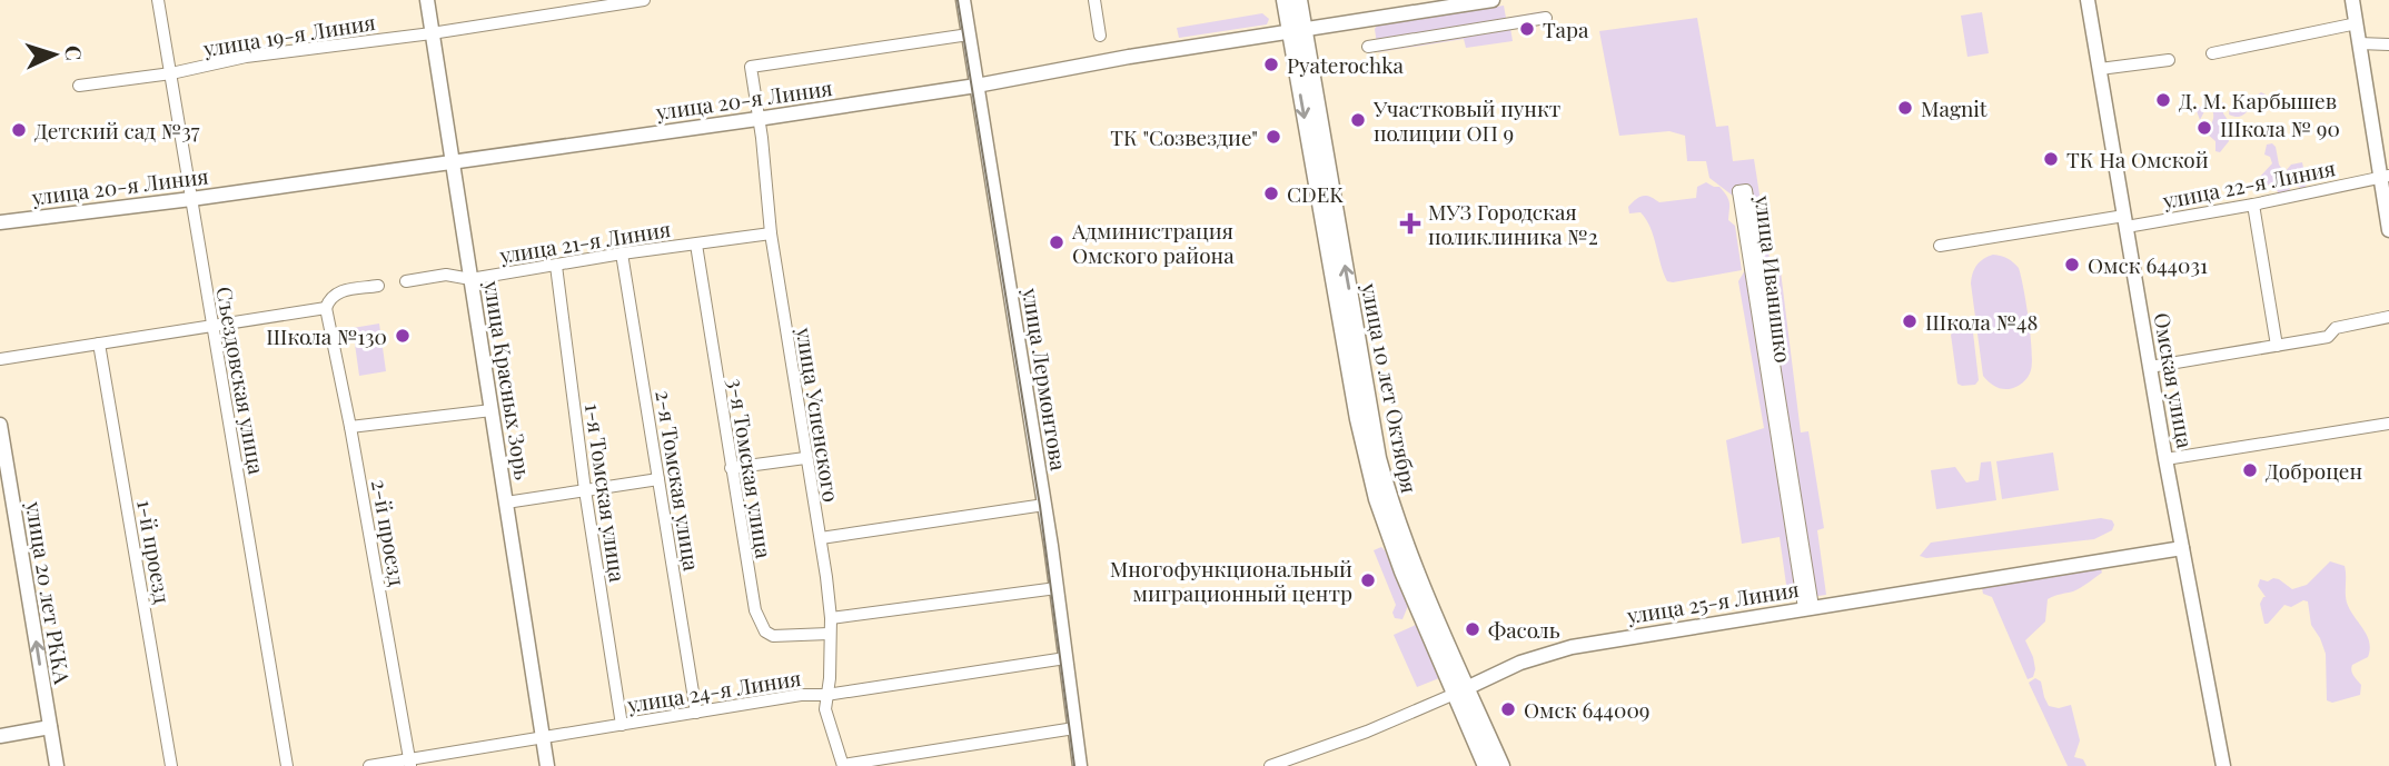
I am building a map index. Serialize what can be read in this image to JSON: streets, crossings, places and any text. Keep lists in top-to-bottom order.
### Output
{
  "streets": {
    "main road": [
      "улица 20-я Линия",
      "улица Лермонтова",
      "улица Красных Зорь",
      "Омская улица",
      "улица 10 лет Октября",
      "улица 20 лет РККА",
      "улица 25-я Линия"
    ],
    "street": [
      "улица 19-я Линия",
      "улица 22-я Линия",
      "улица 21-я Линия",
      "улица Иванишко",
      "Съездовская улица",
      "улица Успенского",
      "3-я Томская улица",
      "2-я Томская улица",
      "1-я Томская улица",
      "2-й проезд",
      "1-й проезд",
      "улица 24-я Линия"
    ]
  },
  "crossings": [
    ["улица 19-я Линия", "Съездовская улица"],
    ["улица 19-я Линия", "улица Красных Зорь"],
    ["улица 20-я Линия", "улица Лермонтова"],
    ["улица 20-я Линия", "Съездовская улица"],
    ["улица 20-я Линия", "улица Красных Зорь"],
    ["улица 20-я Линия", "улица 10 лет Октября"],
    ["улица 20-я Линия", "улица Успенского"],
    ["улица 22-я Линия", "Омская улица"],
    ["улица 21-я Линия", "улица Красных Зорь"],
    ["улица 21-я Линия", "улица Успенского"],
    ["улица 21-я Линия", "3-я Томская улица"],
    ["улица 21-я Линия", "2-я Томская улица"],
    ["улица 21-я Линия", "1-я Томская улица"],
    ["улица Иванишко", "улица 25-я Линия"],
    ["улица Лермонтова", "улица Успенского"],
    ["улица Лермонтова", "улица 24-я Линия"],
    ["улица Красных Зорь", "улица 24-я Линия"],
    ["Омская улица", "улица 25-я Линия"],
    ["улица 10 лет Октября", "улица 25-я Линия"],
    ["улица Успенского", "3-я Томская улица"],
    ["улица Успенского", "улица 24-я Линия"],
    ["2-я Томская улица", "улица 24-я Линия"],
    ["1-я Томская улица", "улица 24-я Линия"],
    ["2-й проезд", "улица 24-я Линия"]
  ],
  "one_way": ["улица 20 лет РККА"],
  "places": {
    "other": [
      "Тара",
      "Pyaterochka",
      "Д. М. Карбышев",
      "Magnit",
      "Участковый пункт полиции ОП 9",
      "Школа № 90",
      "Детский сад №37",
      "ТК \"Созвездие\"",
      "ТК На Омской",
      "CDEK",
      "Администрация Омского района",
      "Омск 644031",
      "Школа №48",
      "Школа №130",
      "Доброцен",
      "Многофункциональный миграционный центр",
      "Фасоль",
      "Омск 644009"
    ],
    "health": ["МУЗ Городская поликлиника №2"]
  },
  "north": "right"
}
